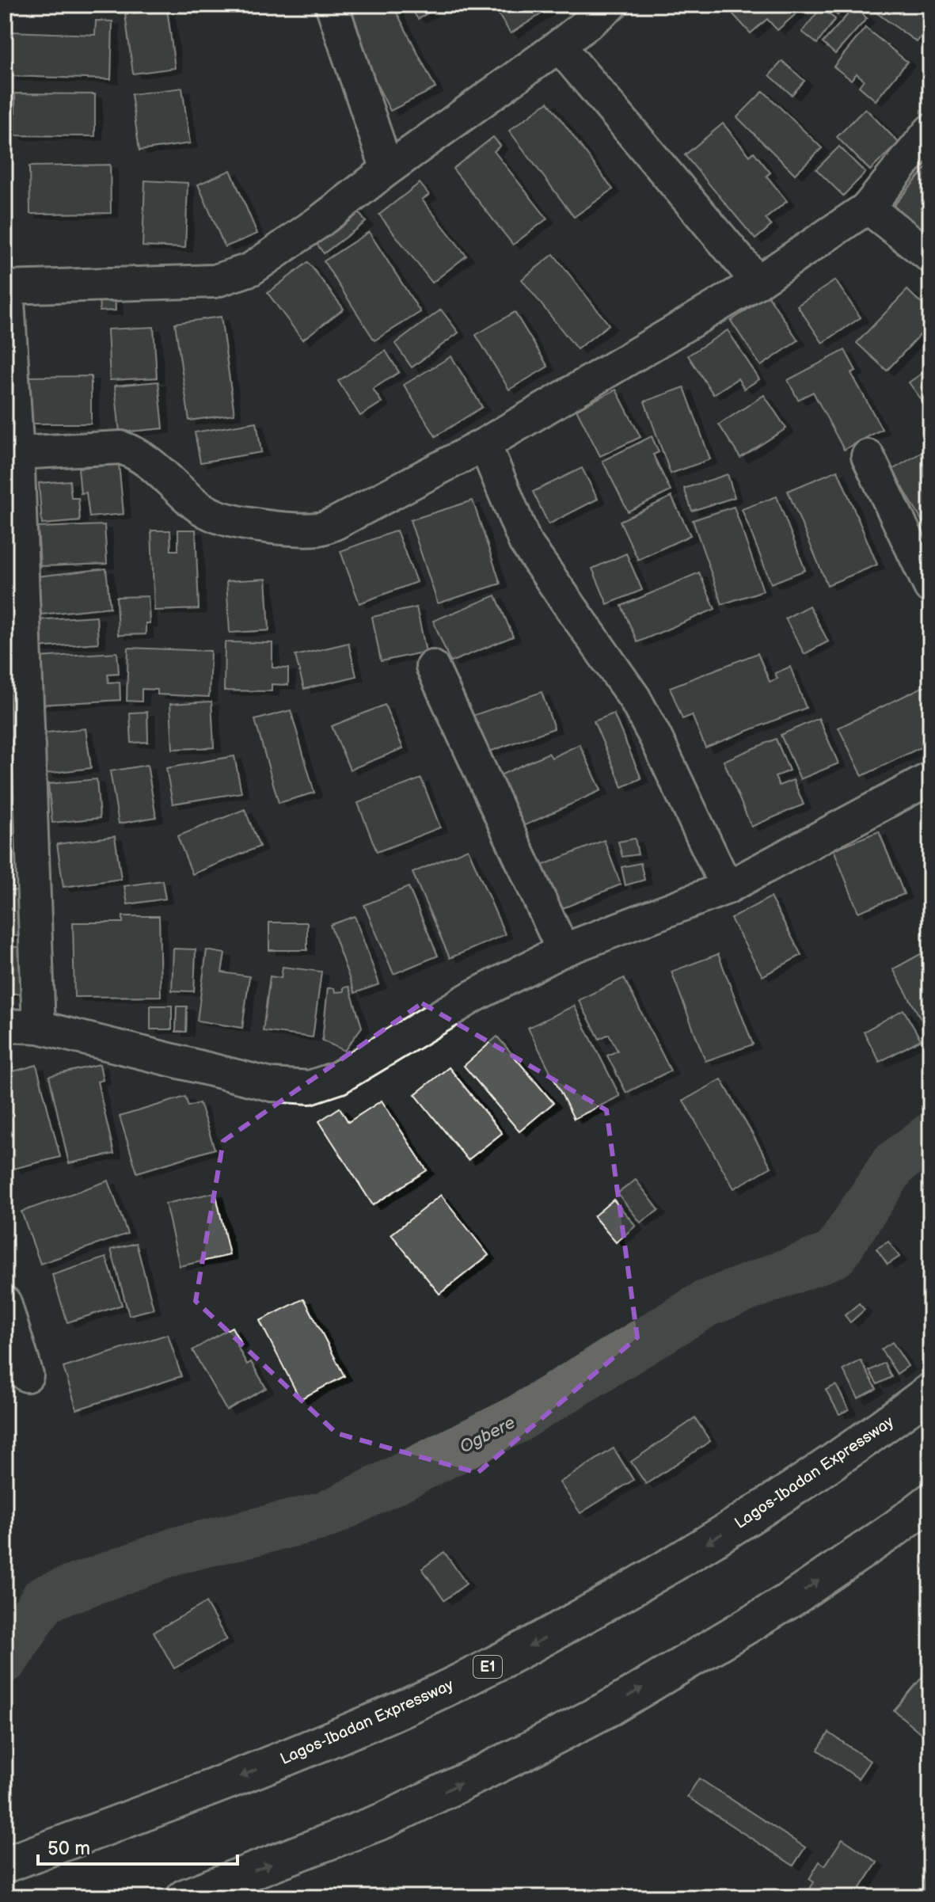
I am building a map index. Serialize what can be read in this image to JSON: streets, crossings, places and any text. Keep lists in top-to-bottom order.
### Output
{
  "streets": {
    "highway": ["Lagos-Ibadan Expressway", "E1"]
  },
  "water": ["Ogbere"],
  "scale_bar": "50 m"
}
